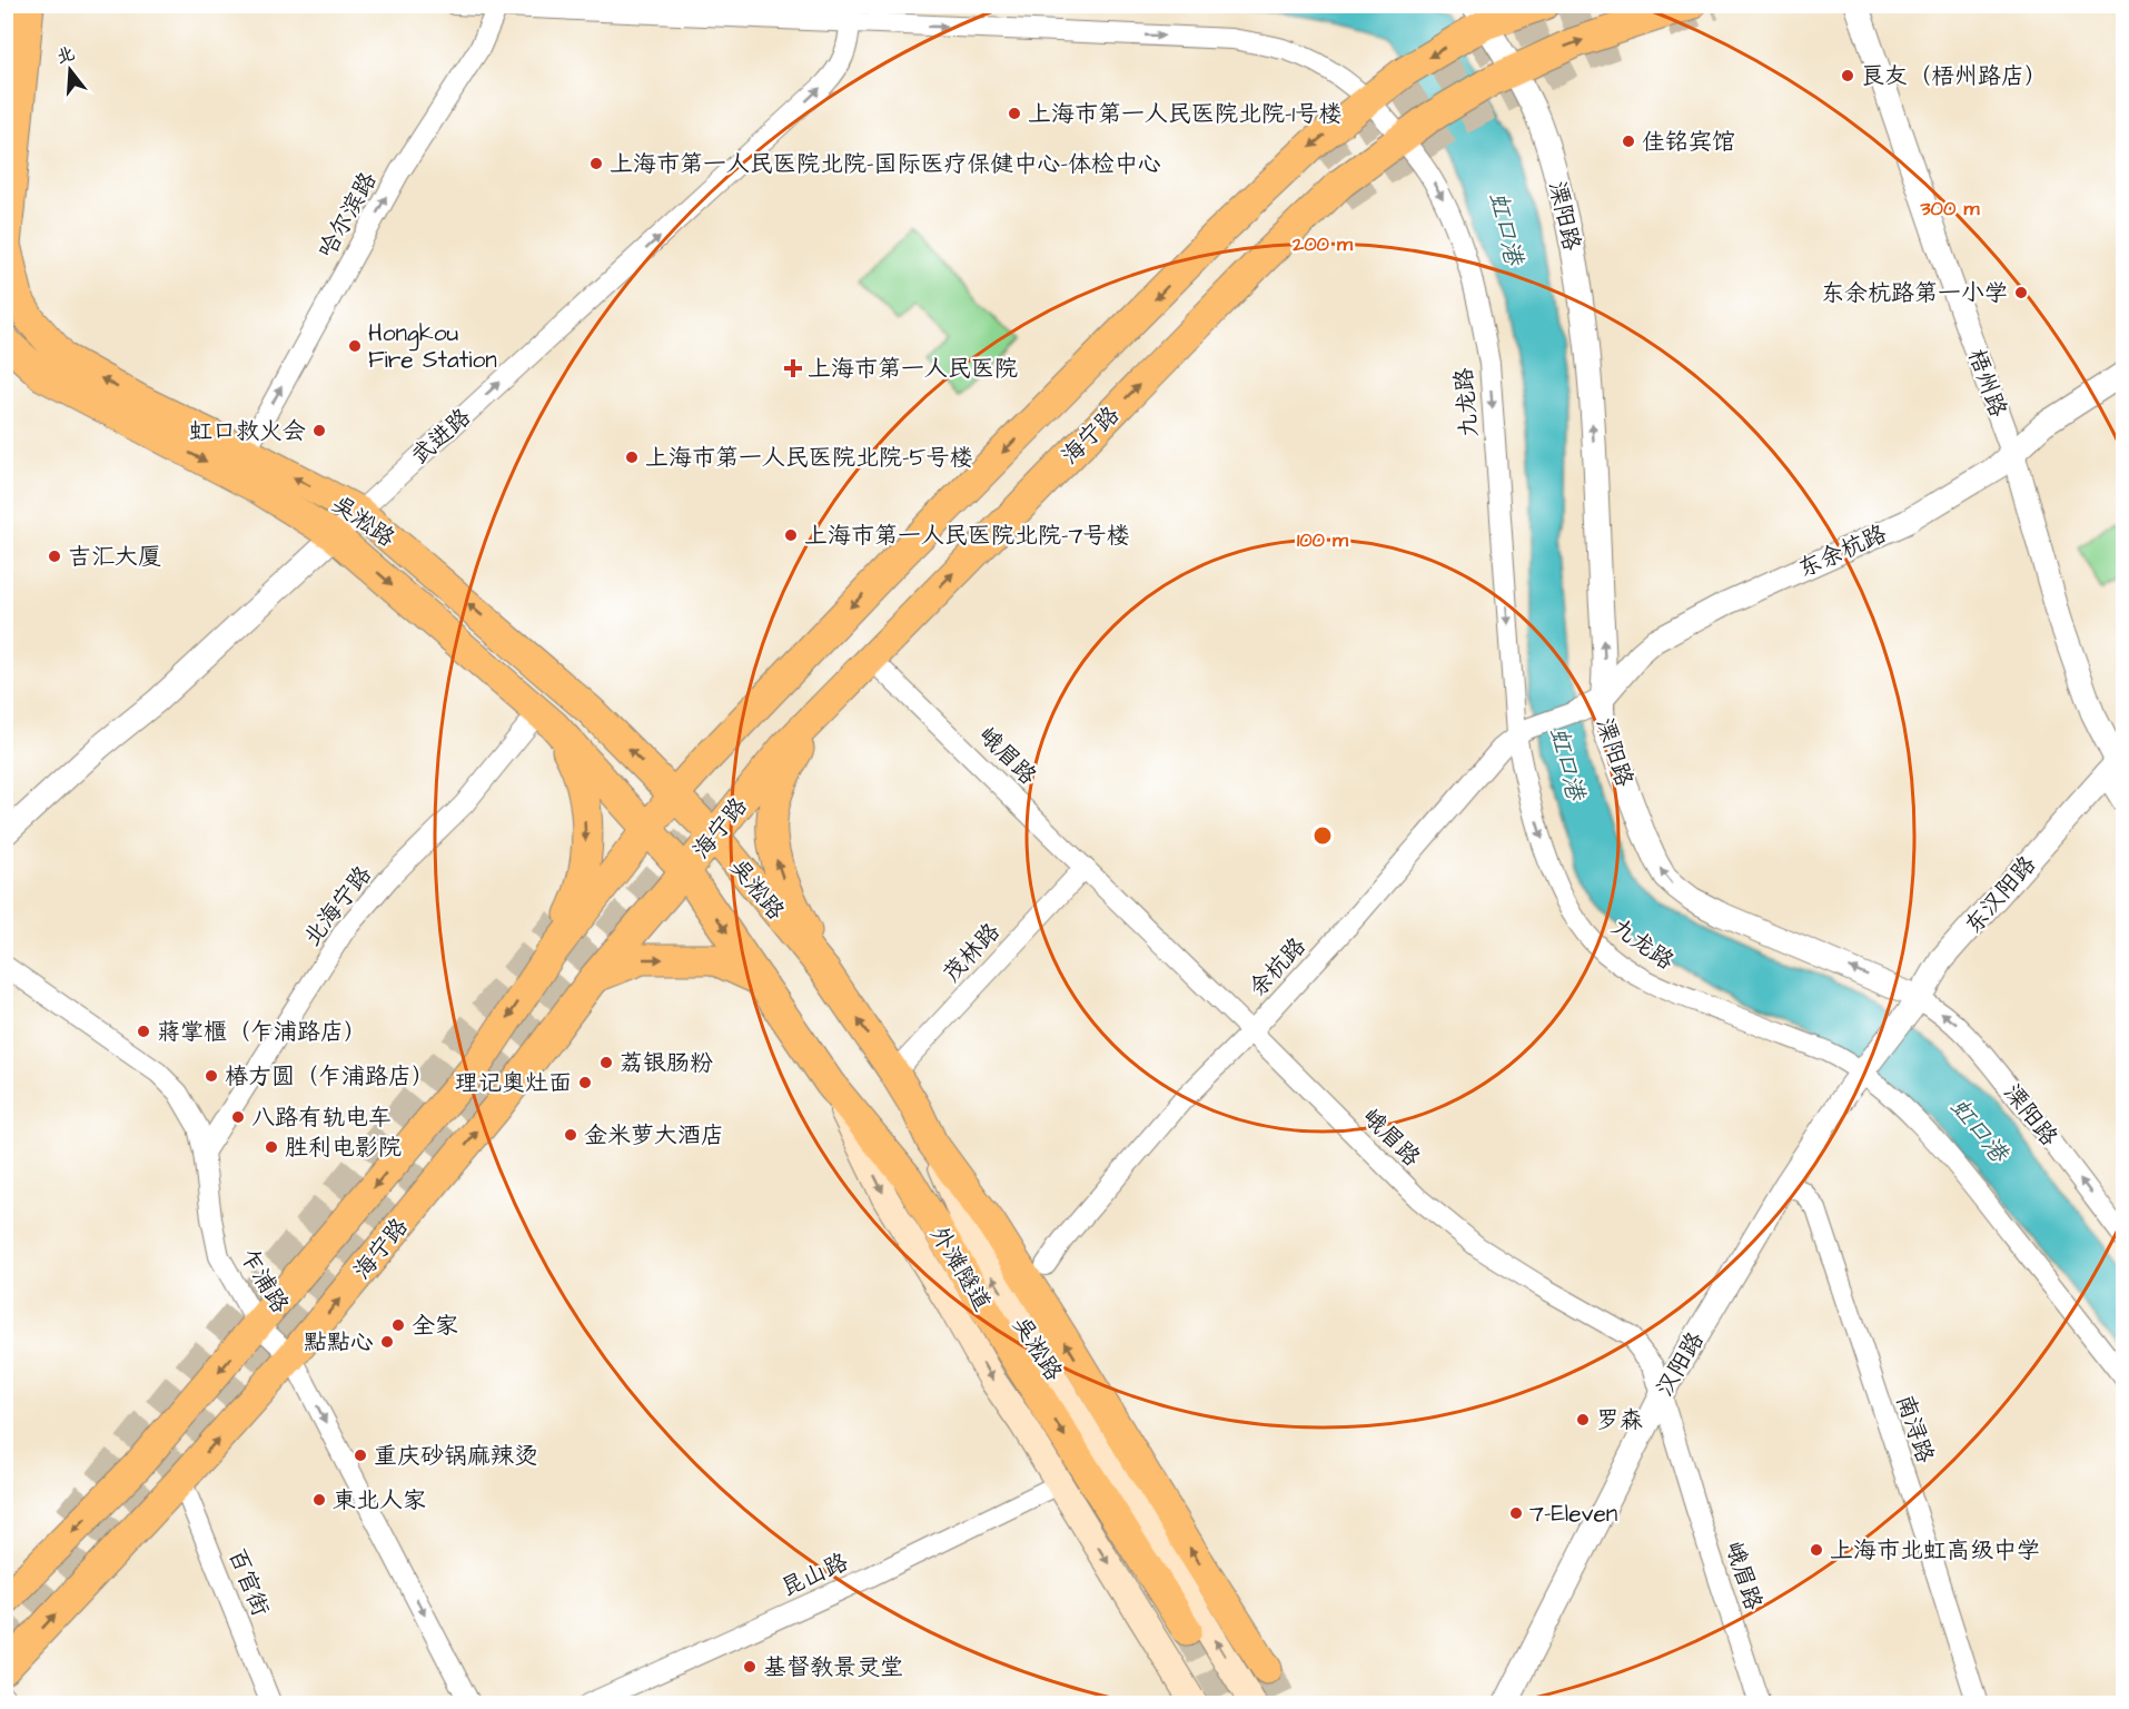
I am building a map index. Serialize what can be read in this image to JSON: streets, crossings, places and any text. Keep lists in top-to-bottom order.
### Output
{
  "streets": {
    "main road": ["海宁路", "吴淞路", "外滩隧道"],
    "street": [
      "哈尔滨路",
      "溧阳路",
      "梧州路",
      "九龙路",
      "武进路",
      "东余杭路",
      "峨眉路",
      "东汉阳路",
      "北海宁路",
      "茂林路",
      "余杭路",
      "乍浦路",
      "汉阳路",
      "南浔路",
      "昆山路",
      "百官街"
    ]
  },
  "crossings": [
    ["哈尔滨路", "九龙路"],
    ["哈尔滨路", "吴淞路"],
    ["溧阳路", "海宁路"],
    ["溧阳路", "东余杭路"],
    ["溧阳路", "东汉阳路"],
    ["溧阳路", "余杭路"],
    ["梧州路", "东余杭路"],
    ["梧州路", "东汉阳路"],
    ["九龙路", "海宁路"],
    ["九龙路", "武进路"],
    ["九龙路", "余杭路"],
    ["九龙路", "汉阳路"],
    ["海宁路", "吴淞路"],
    ["海宁路", "峨眉路"],
    ["海宁路", "乍浦路"],
    ["海宁路", "百官街"],
    ["武进路", "吴淞路"],
    ["吴淞路", "北海宁路"],
    ["吴淞路", "茂林路"],
    ["吴淞路", "外滩隧道"],
    ["吴淞路", "昆山路"],
    ["东余杭路", "余杭路"],
    ["峨眉路", "茂林路"],
    ["峨眉路", "余杭路"],
    ["峨眉路", "汉阳路"],
    ["东汉阳路", "汉阳路"],
    ["北海宁路", "乍浦路"],
    ["汉阳路", "南浔路"]
  ],
  "one_way": [
    "哈尔滨路",
    "溧阳路",
    "九龙路",
    "武进路",
    "乍浦路"
  ],
  "water": ["虹口港"],
  "places": {
    "other": [
      "良友（梧州路店）",
      "上海市第一人民医院北院-1号楼",
      "佳铭宾馆",
      "上海市第一人民医院北院-国际医疗保健中心-体检中心",
      "东余杭路第一小学",
      "Hongkou Fire Station",
      "虹口救火会",
      "上海市第一人民医院北院-5号楼",
      "上海市第一人民医院北院-7号楼",
      "吉汇大厦",
      "蔣掌櫃（乍浦路店）",
      "荔银肠粉",
      "椿方圆（乍浦路店）",
      "理记奥灶面",
      "八路有轨电车",
      "金米萝大酒店",
      "胜利电影院",
      "全家",
      "點點心",
      "罗森",
      "重庆砂锅麻辣烫",
      "東北人家",
      "7-Eleven",
      "上海市北虹高级中学",
      "基督教景灵堂"
    ],
    "health": ["上海市第一人民医院"]
  },
  "north": "top",
  "rings": ["300 m", "200 m", "100 m"]
}
